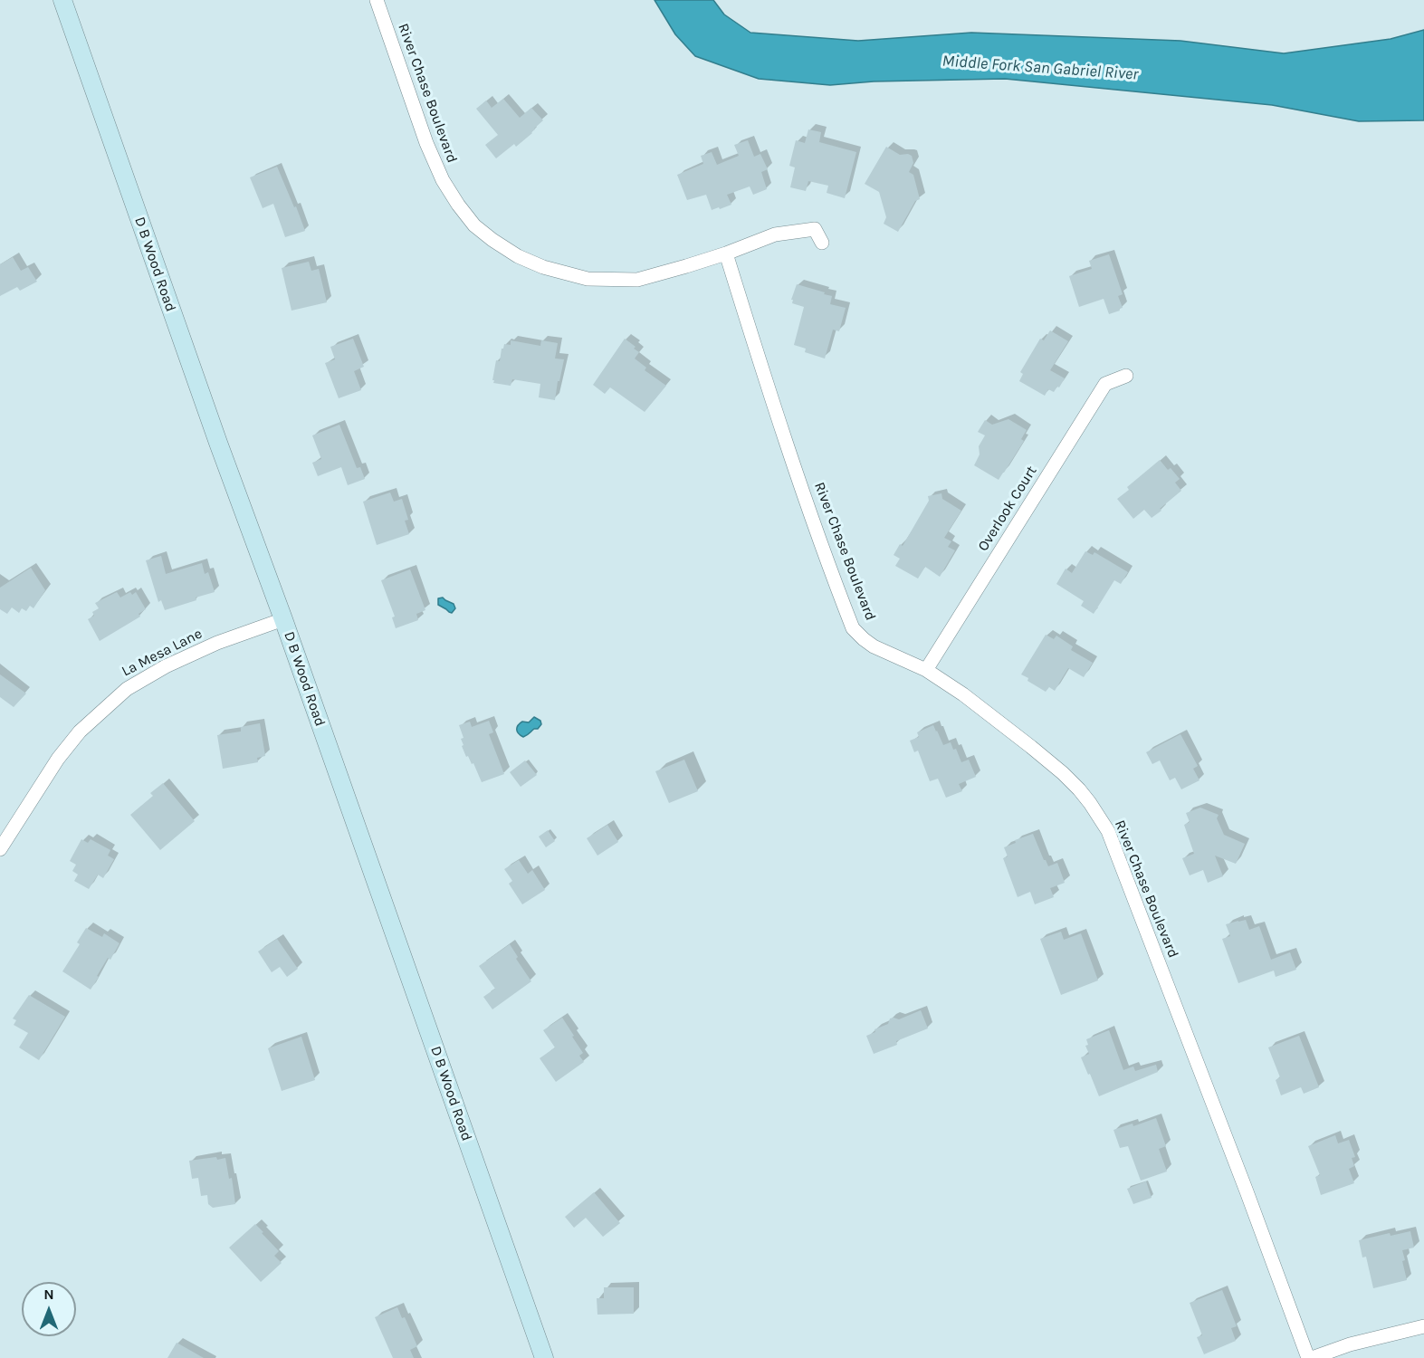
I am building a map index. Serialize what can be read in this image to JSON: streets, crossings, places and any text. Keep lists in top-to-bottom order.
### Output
{
  "streets": {
    "main road": ["D B Wood Road"],
    "street": ["River Chase Boulevard", "Overlook Court", "La Mesa Lane"]
  },
  "crossings": [
    ["River Chase Boulevard", "Overlook Court"],
    ["D B Wood Road", "La Mesa Lane"]
  ],
  "water": ["Middle Fork San Gabriel River"],
  "north": "top"
}
